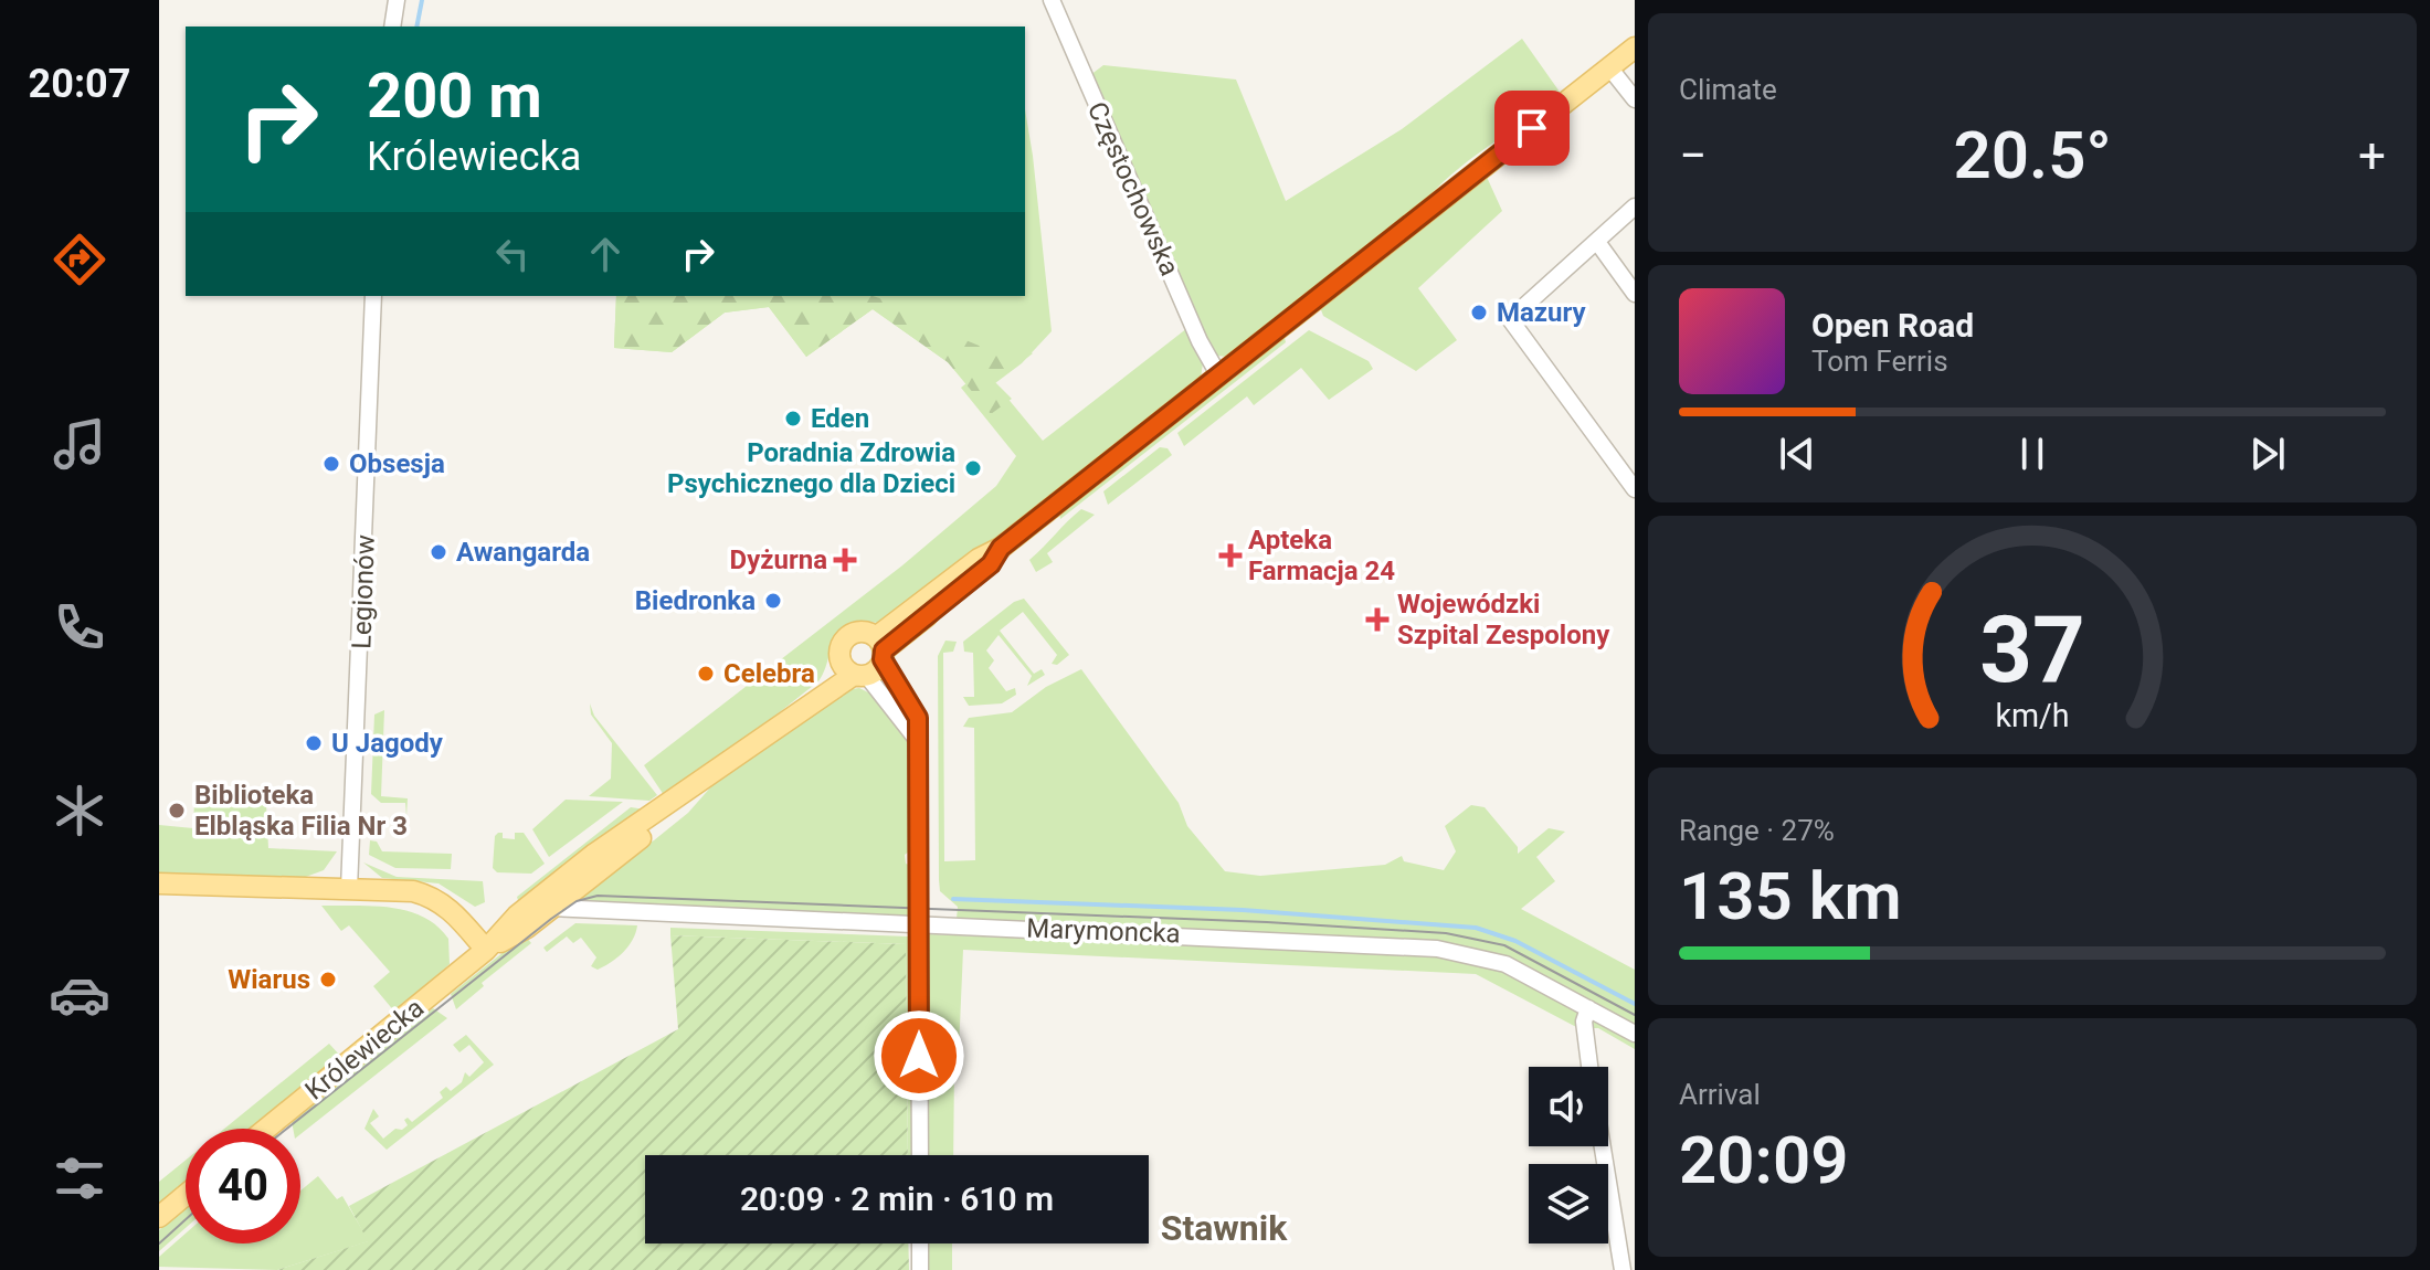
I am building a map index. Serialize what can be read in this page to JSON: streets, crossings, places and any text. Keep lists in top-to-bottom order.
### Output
{
  "streets": {
    "main road": ["Królewiecka"],
    "street": ["Częstochowska", "Legionów", "Marymoncka"]
  },
  "crossings": [
    ["Marymoncka", "Królewiecka"]
  ],
  "districts": ["Stawnik"],
  "places": {
    "other": [
      "Mazury",
      "Eden",
      "Obsesja",
      "Poradnia Zdrowia Psychicznego dla Dzieci",
      "Awangarda",
      "Biedronka",
      "Celebra",
      "U Jagody",
      "Biblioteka Elbląska Filia Nr 3",
      "Wiarus"
    ],
    "health": ["Apteka Farmacja 24", "Dyżurna", "Wojewódzki Szpital Zespolony"]
  },
  "page": {
    "tabs": "20:07",
    "tile": [
      "Climate",
      ["Range · 27%", "135 km"],
      ["Arrival", "20:09"]
    ],
    "turn": ["200 m", "Królewiecka"],
    "heat": ["−", "20.5°", "+"],
    "song": ["Open Road", "Tom Ferris"],
    "limit": "40",
    "trip": "20:09 · 2 min · 610 m",
    "gauge": ["37", "km/h"]
  }
}
